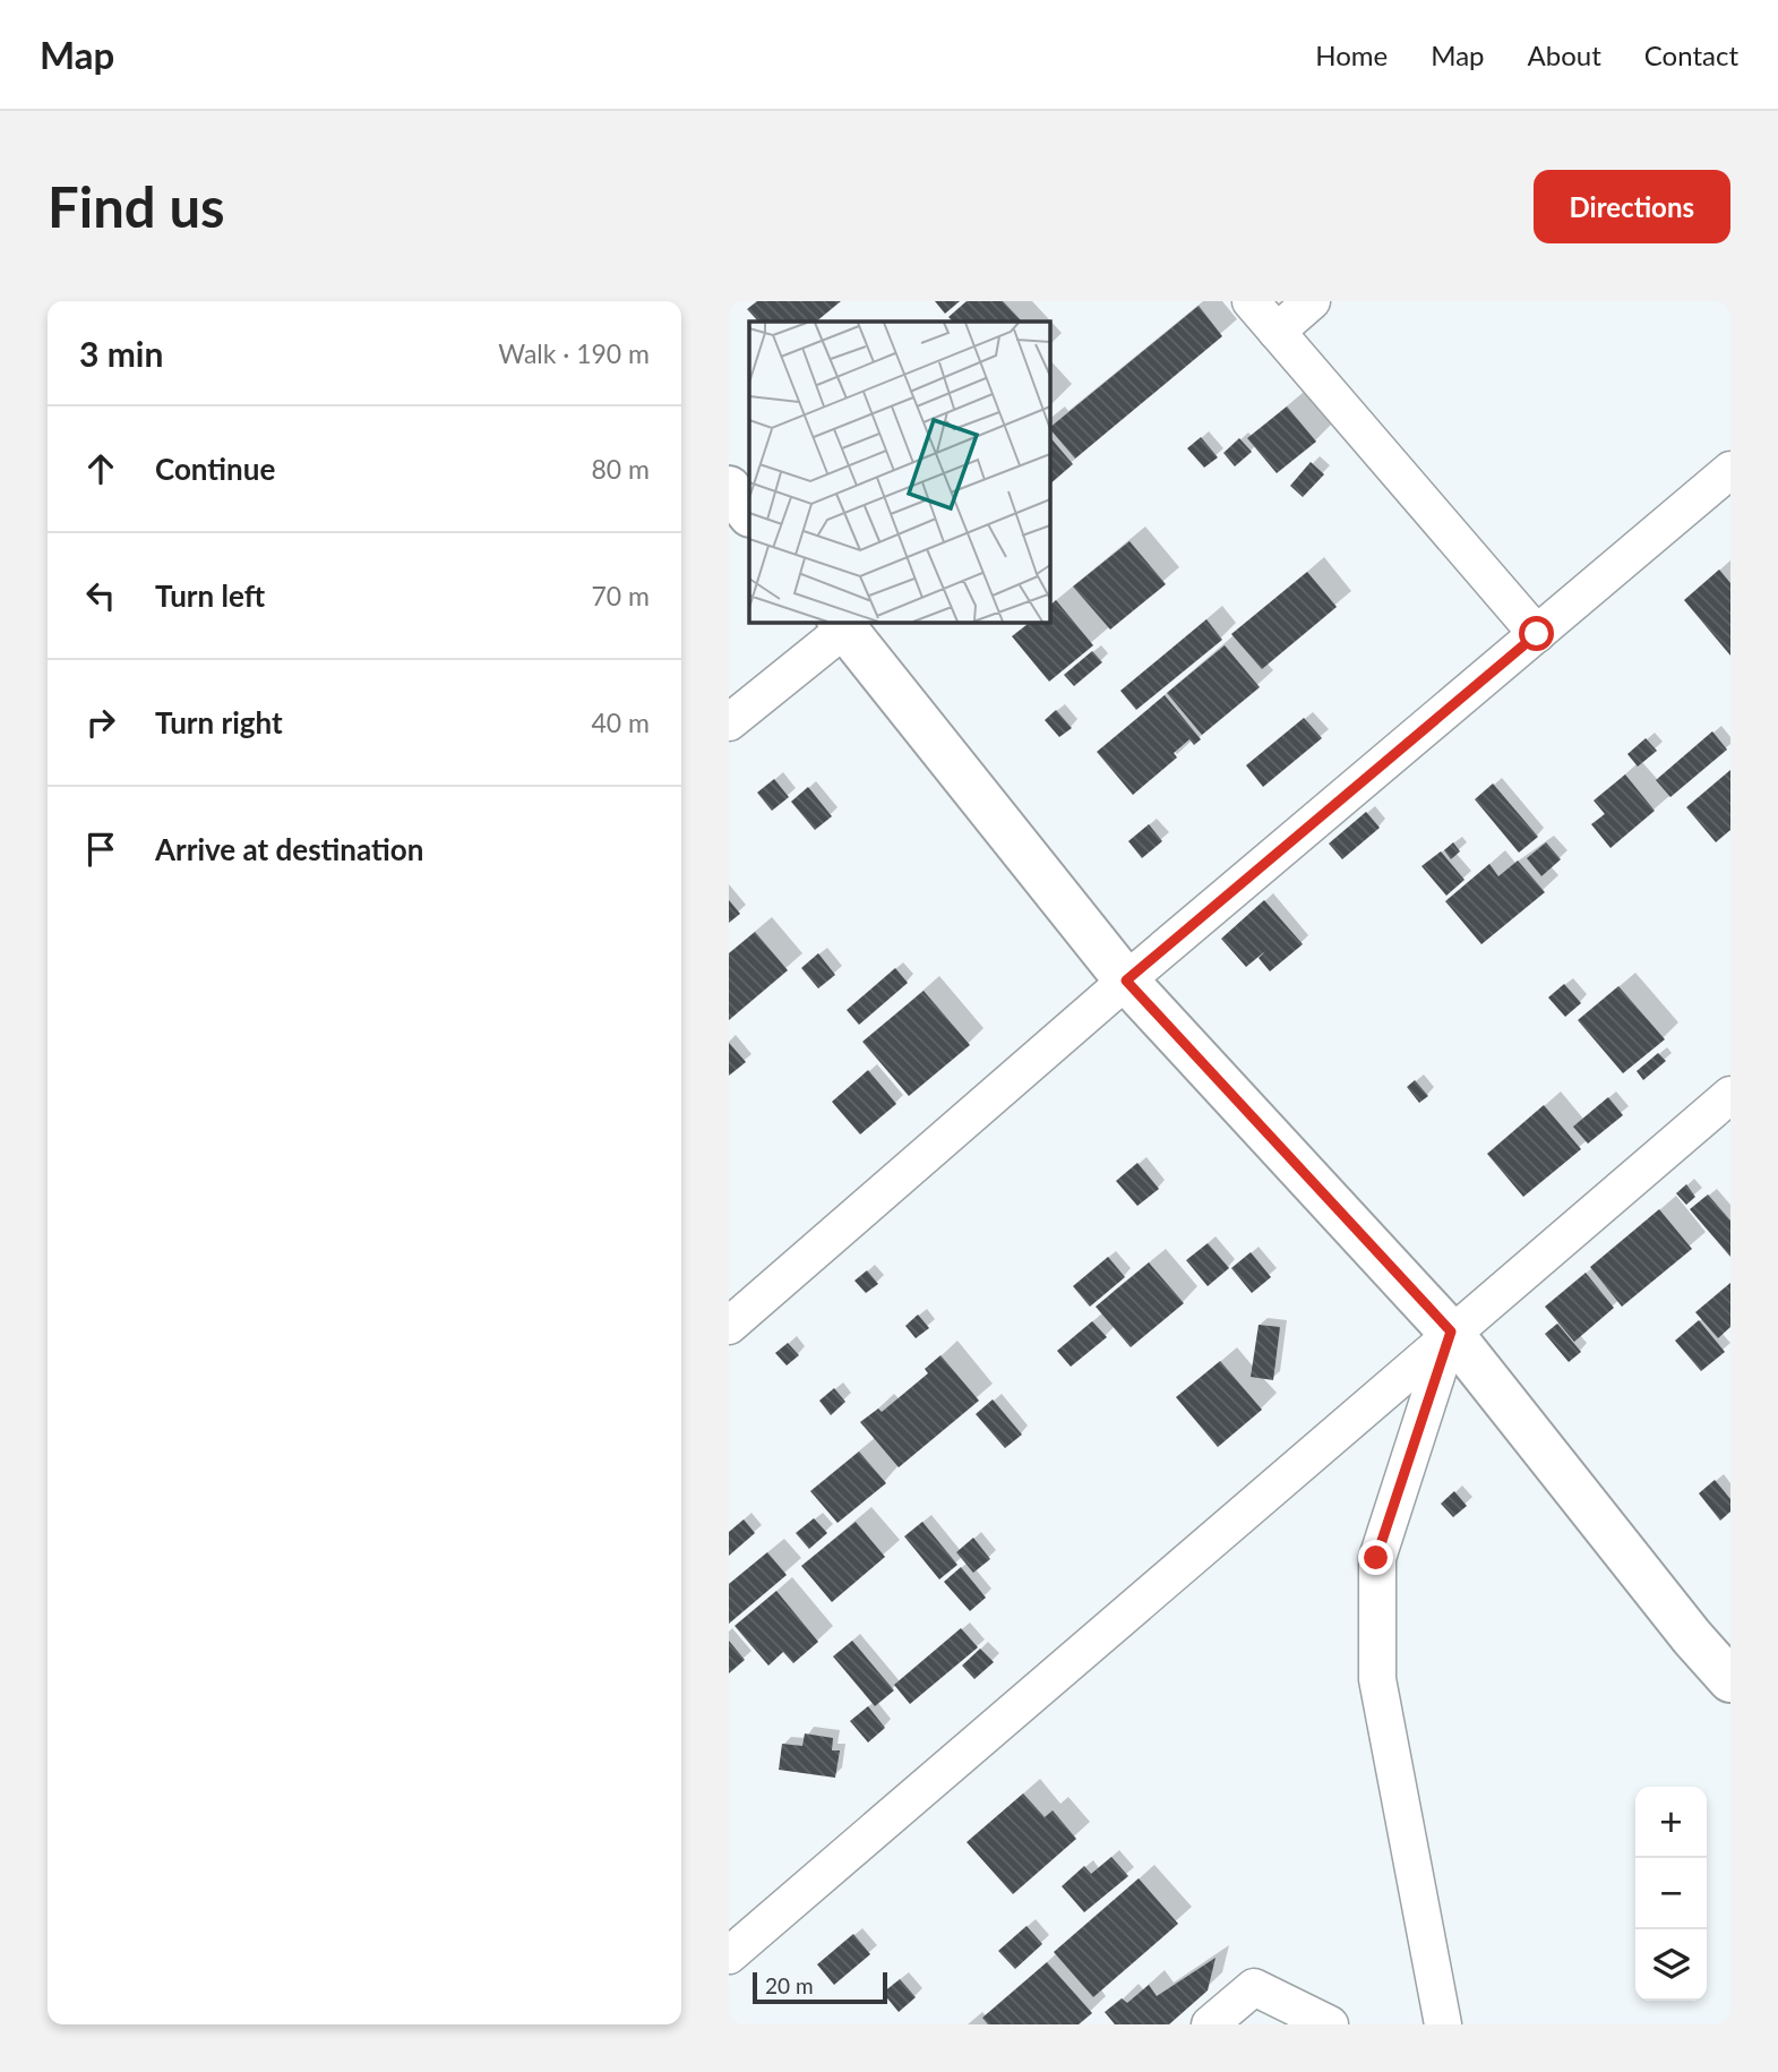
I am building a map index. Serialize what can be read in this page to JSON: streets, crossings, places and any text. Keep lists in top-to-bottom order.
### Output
{
  "scale_bar": "20 m",
  "page": {
    "header": "Map",
    "nav": [
      "Home",
      "Map",
      "About",
      "Contact"
    ],
    "buttons": "Directions",
    "title": "Find us",
    "heading": ["3 min", "Walk · 190 m"],
    "list": [
      ["Continue", "80 m"],
      ["Turn left", "70 m"],
      ["Turn right", "40 m"],
      "Arrive at destination"
    ],
    "map_buttons": ["+", "−"],
    "scale": "20 m"
  }
}
